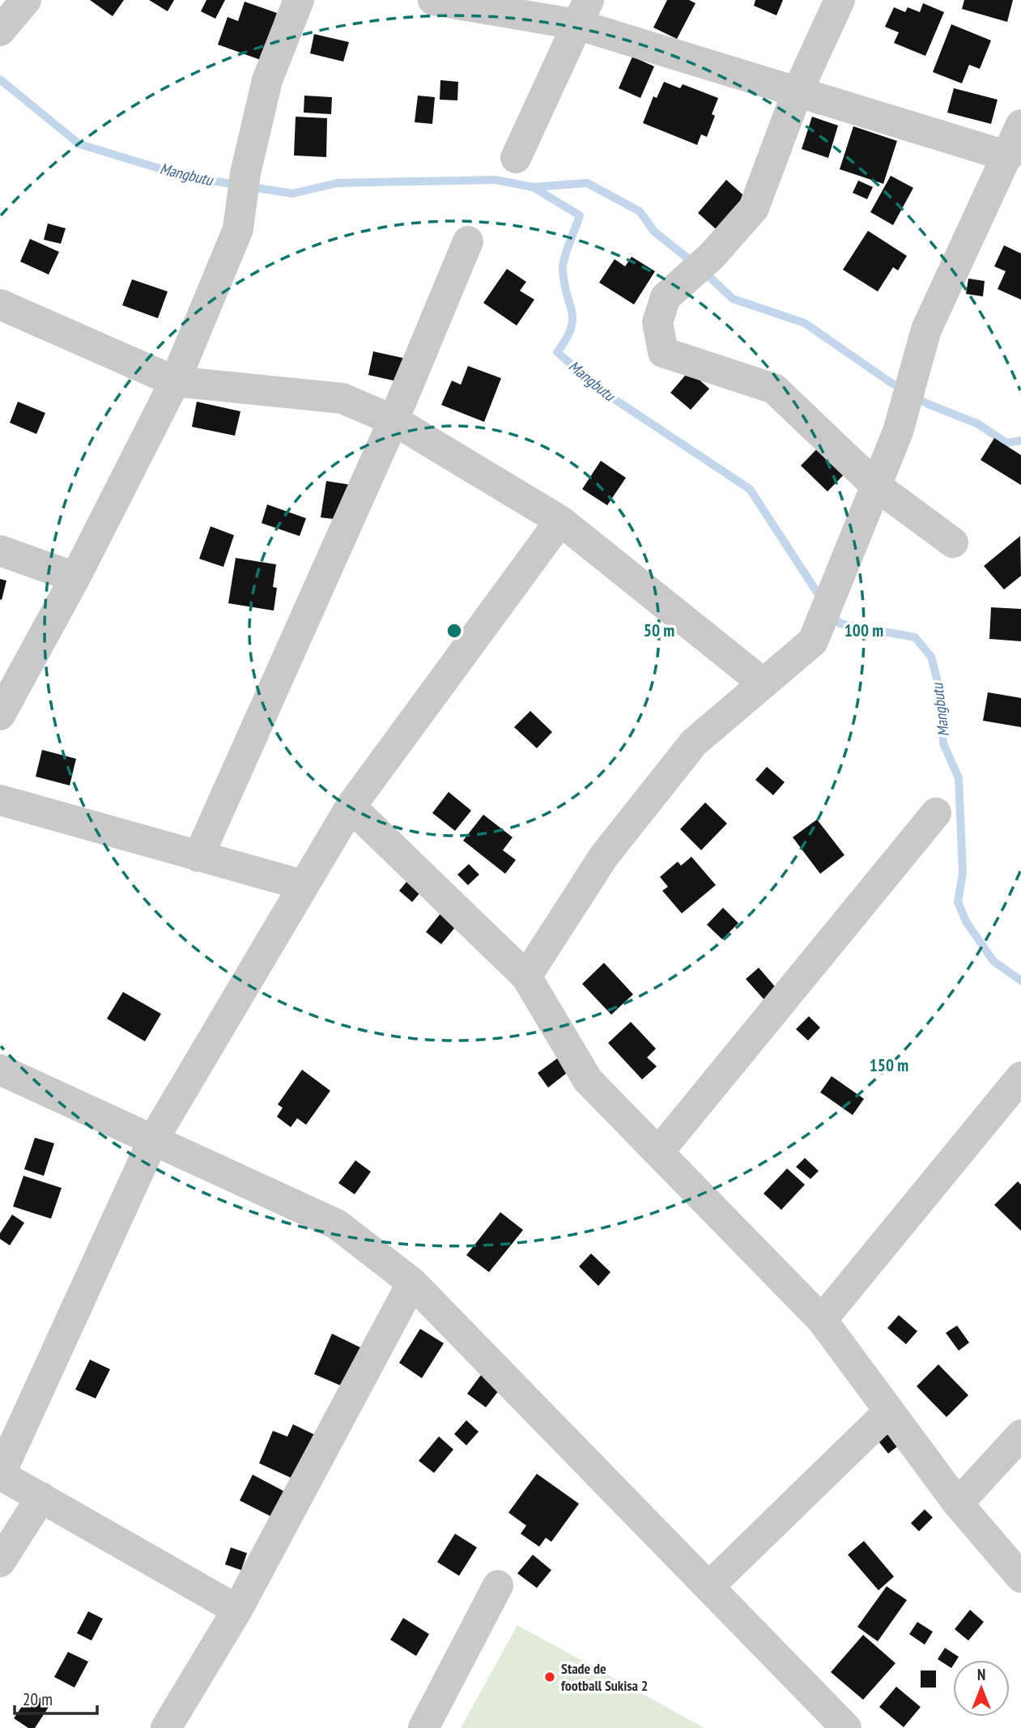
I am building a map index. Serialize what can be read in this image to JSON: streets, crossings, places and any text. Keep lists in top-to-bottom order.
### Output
{
  "water": ["Mangbutu"],
  "places": ["Stade de football Sukisa 2"],
  "scale_bar": "20 m",
  "north": "top",
  "rings": ["50 m", "100 m", "150 m"]
}
